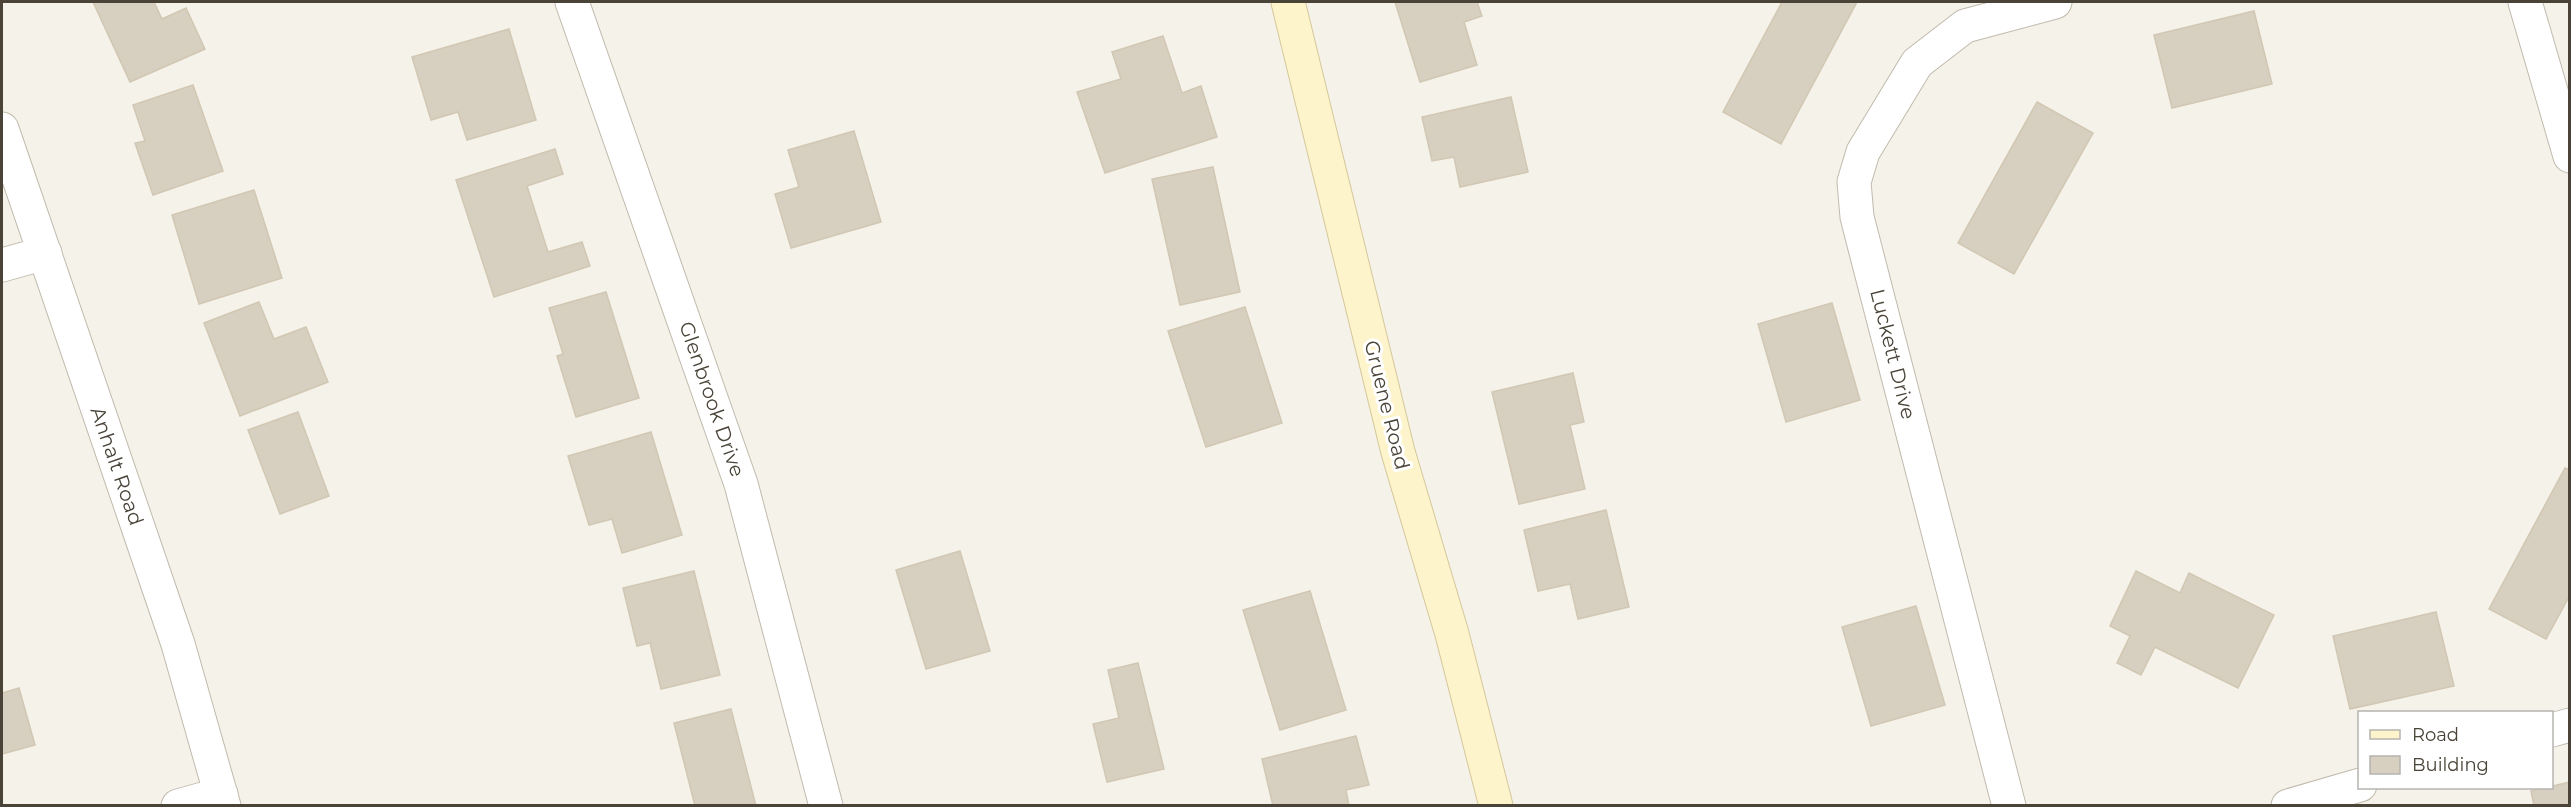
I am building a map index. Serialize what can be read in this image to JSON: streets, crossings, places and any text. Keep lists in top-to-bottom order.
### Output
{
  "streets": {
    "street": [
      "Luckett Drive",
      "Glenbrook Drive",
      "Gruene Road",
      "Anhalt Road"
    ]
  },
  "legend": ["Road", "Building"]
}
